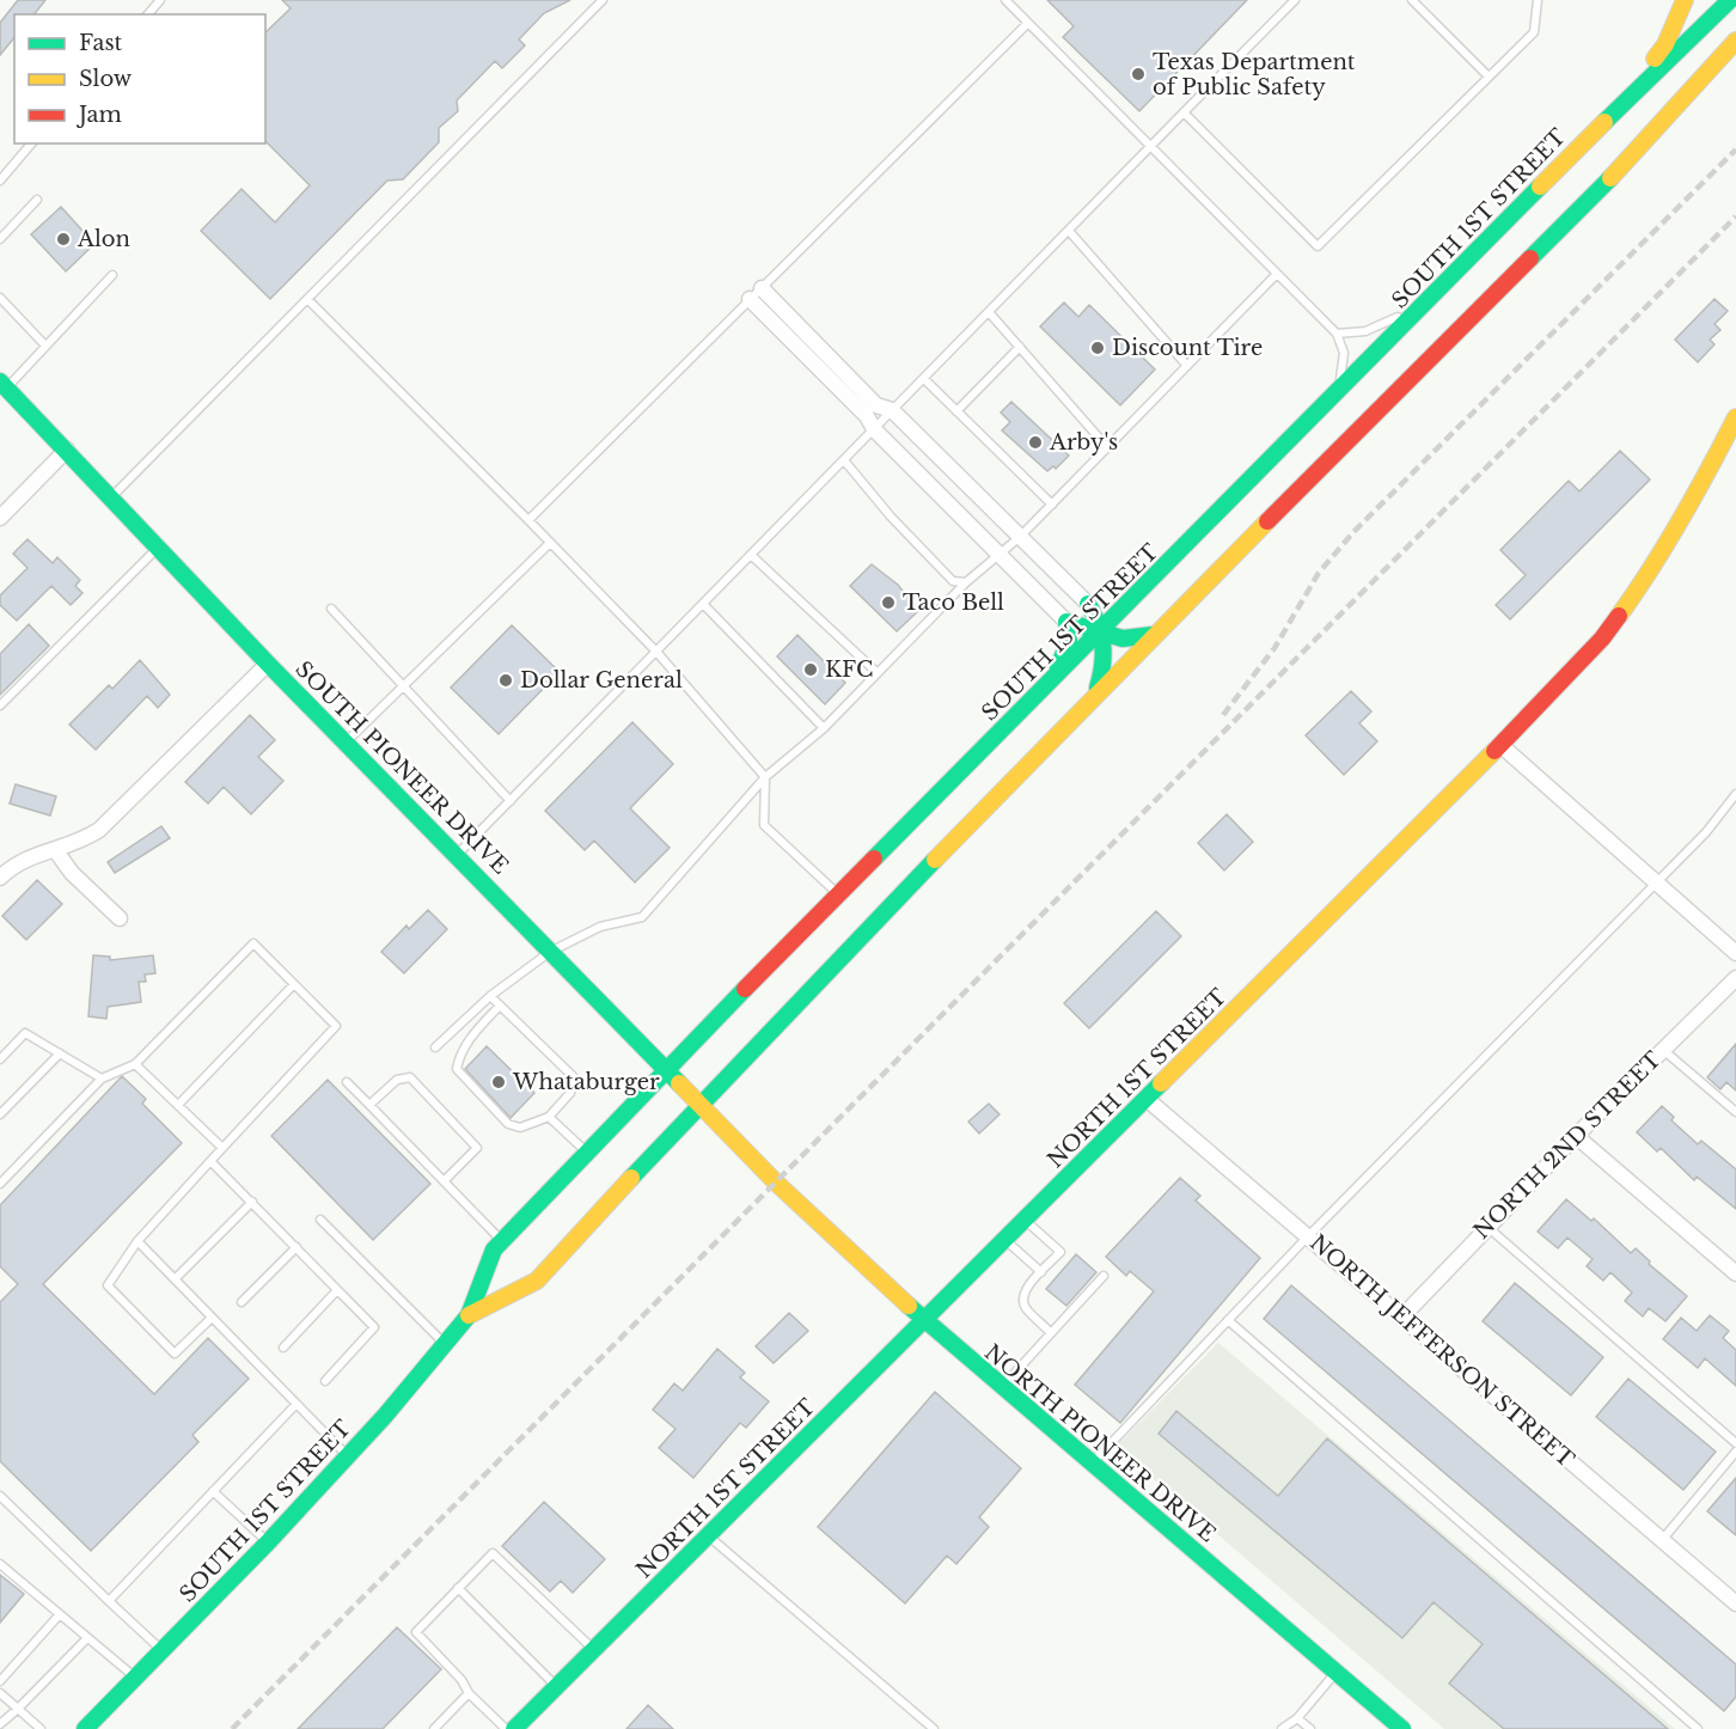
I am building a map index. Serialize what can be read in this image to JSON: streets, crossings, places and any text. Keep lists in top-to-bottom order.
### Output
{
  "streets": {
    "main road": [
      "SOUTH 1ST STREET",
      "SOUTH PIONEER DRIVE",
      "NORTH 1ST STREET",
      "NORTH PIONEER DRIVE"
    ],
    "street": ["NORTH 2ND STREET", "NORTH JEFFERSON STREET"]
  },
  "crossings": [
    ["SOUTH 1ST STREET", "SOUTH PIONEER DRIVE"],
    ["SOUTH PIONEER DRIVE", "NORTH PIONEER DRIVE"],
    ["NORTH 1ST STREET", "NORTH JEFFERSON STREET"],
    ["NORTH 1ST STREET", "NORTH PIONEER DRIVE"],
    ["NORTH 2ND STREET", "NORTH JEFFERSON STREET"]
  ],
  "places": [
    "Texas Department of Public Safety",
    "Alon",
    "Discount Tire",
    "Arby's",
    "Taco Bell",
    "KFC",
    "Dollar General",
    "Whataburger"
  ],
  "legend": ["Fast", "Slow", "Jam"]
}
